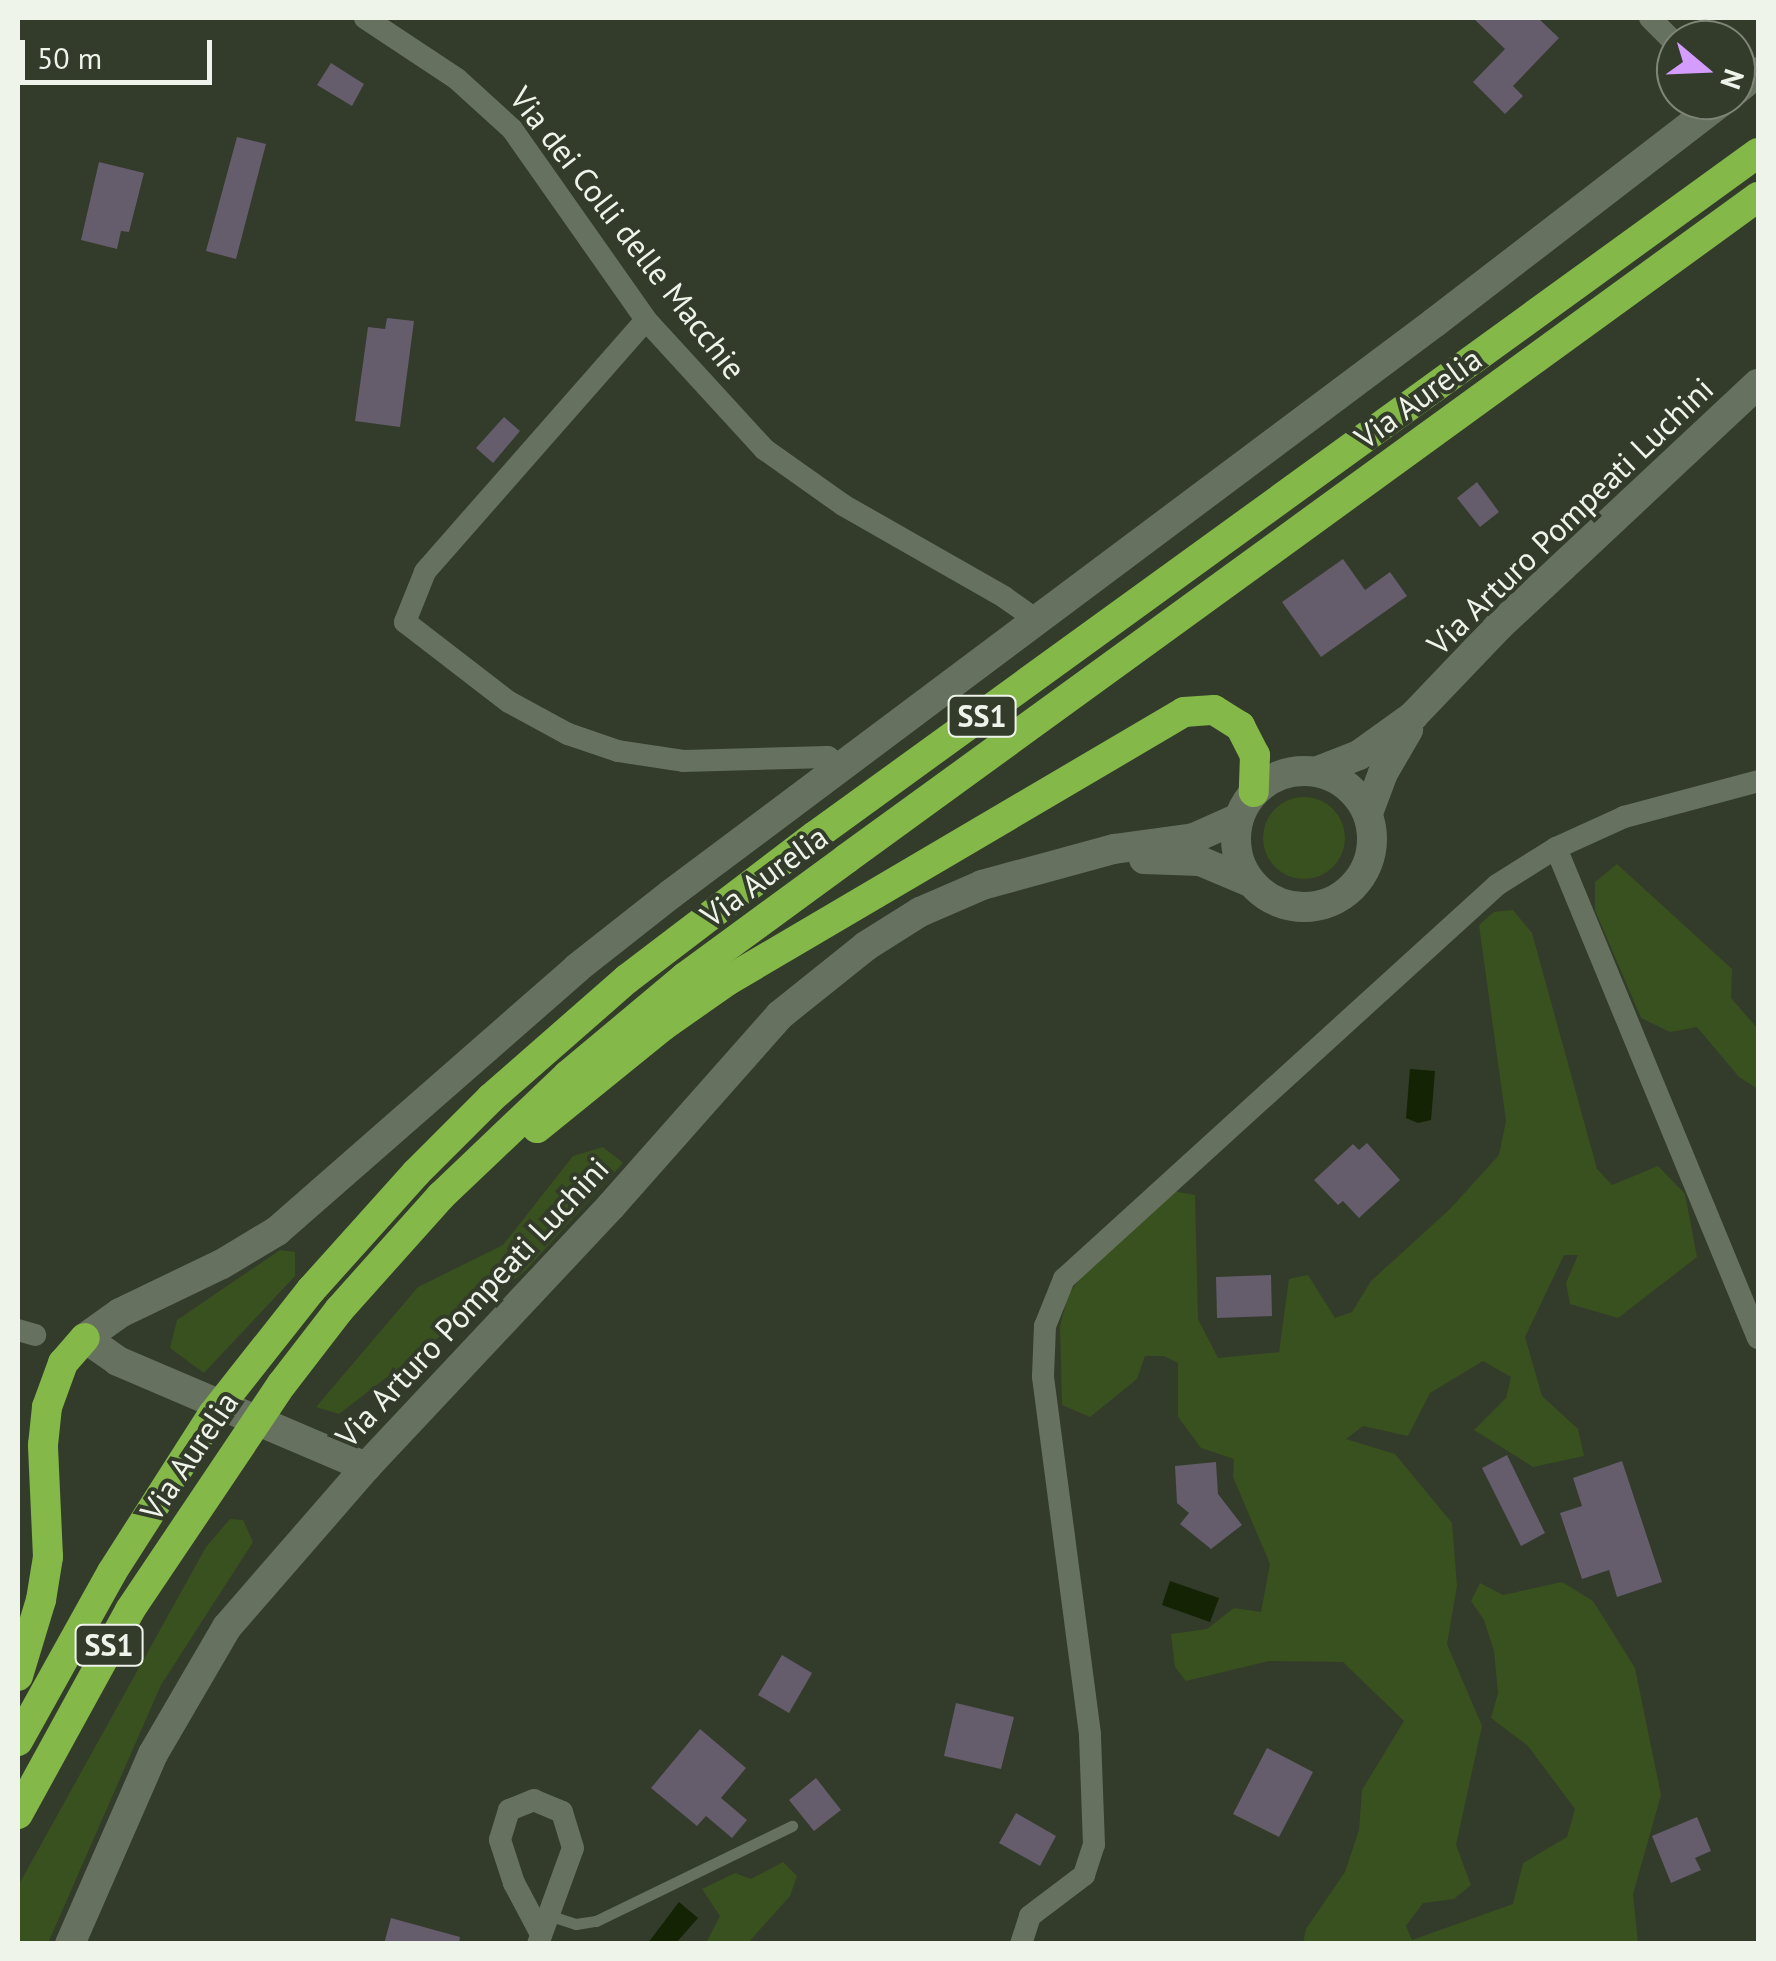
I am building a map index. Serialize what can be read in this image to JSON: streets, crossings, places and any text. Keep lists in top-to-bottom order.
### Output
{
  "streets": {
    "highway": ["Via Aurelia", "SS1"],
    "street": ["Via dei Colli delle Macchie", "Via Arturo Pompeati Luchini"]
  },
  "scale_bar": "50 m",
  "north": "right"
}
